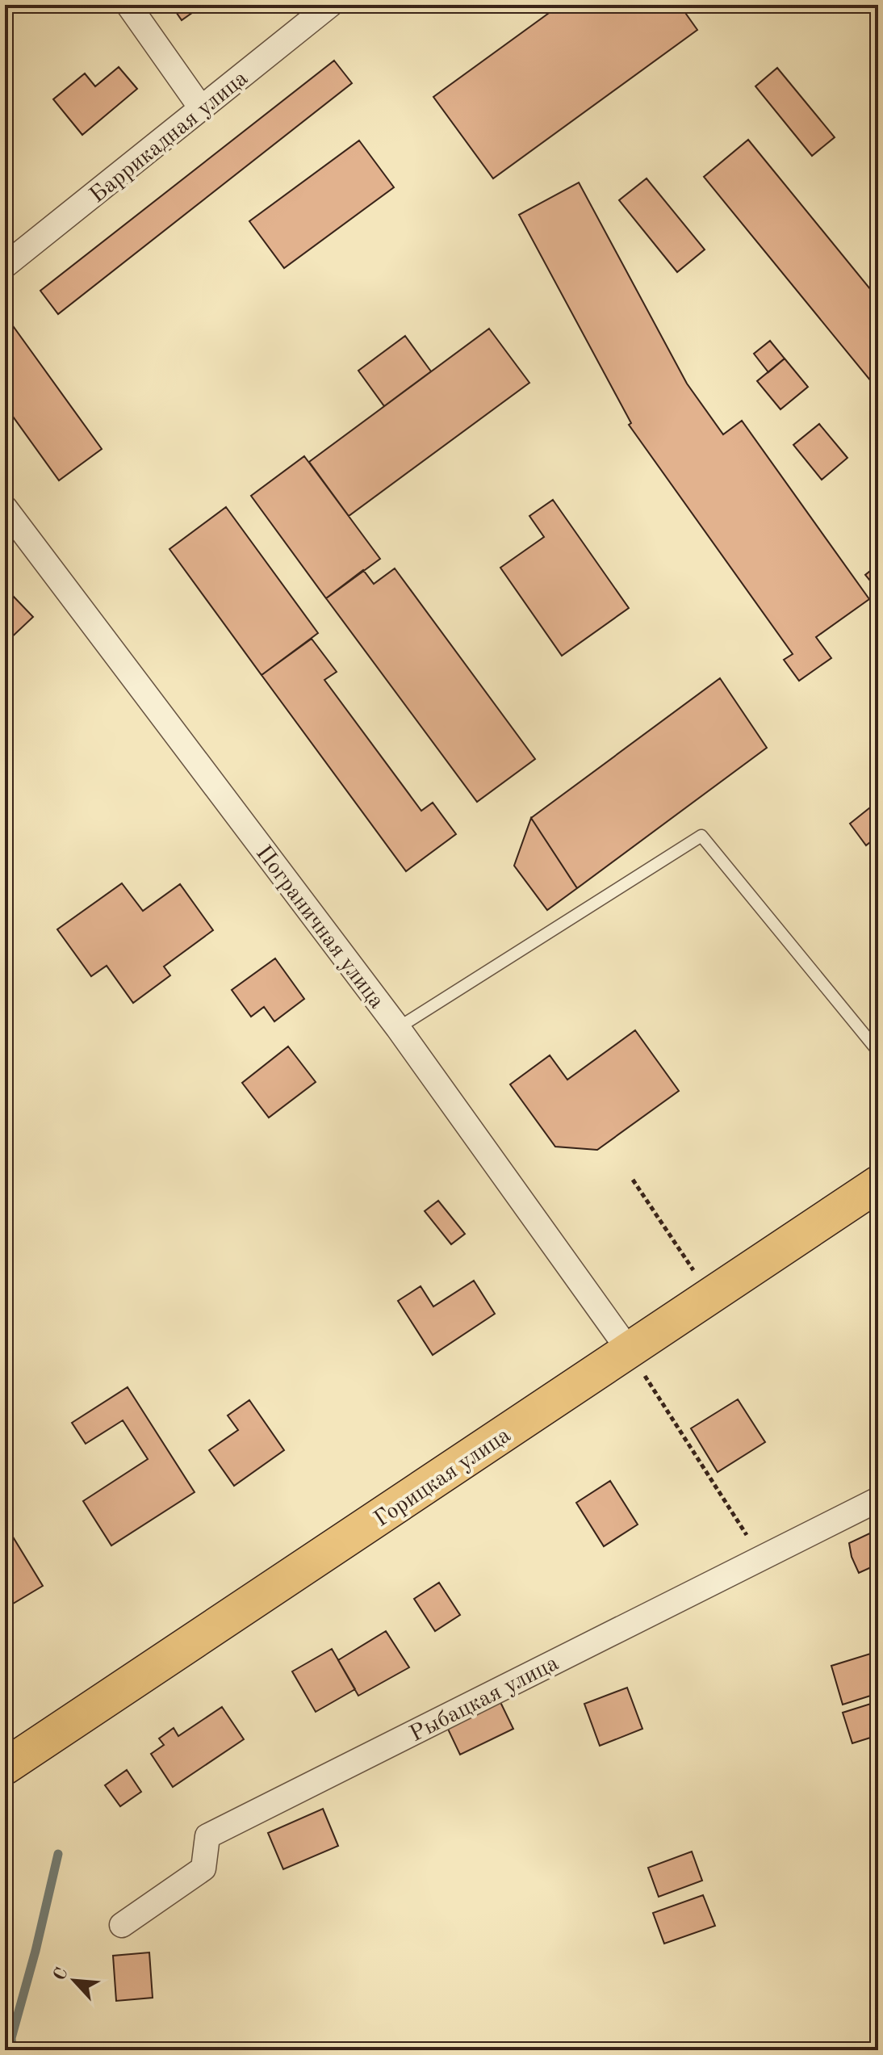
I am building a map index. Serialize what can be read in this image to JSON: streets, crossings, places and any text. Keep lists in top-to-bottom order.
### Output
{
  "streets": {
    "main road": ["Горицкая улица"],
    "street": ["Баррикадная улица", "Пограничная улица", "Рыбацкая улица"]
  },
  "crossings": [
    ["Пограничная улица", "Горицкая улица"]
  ],
  "north": "top left"
}
